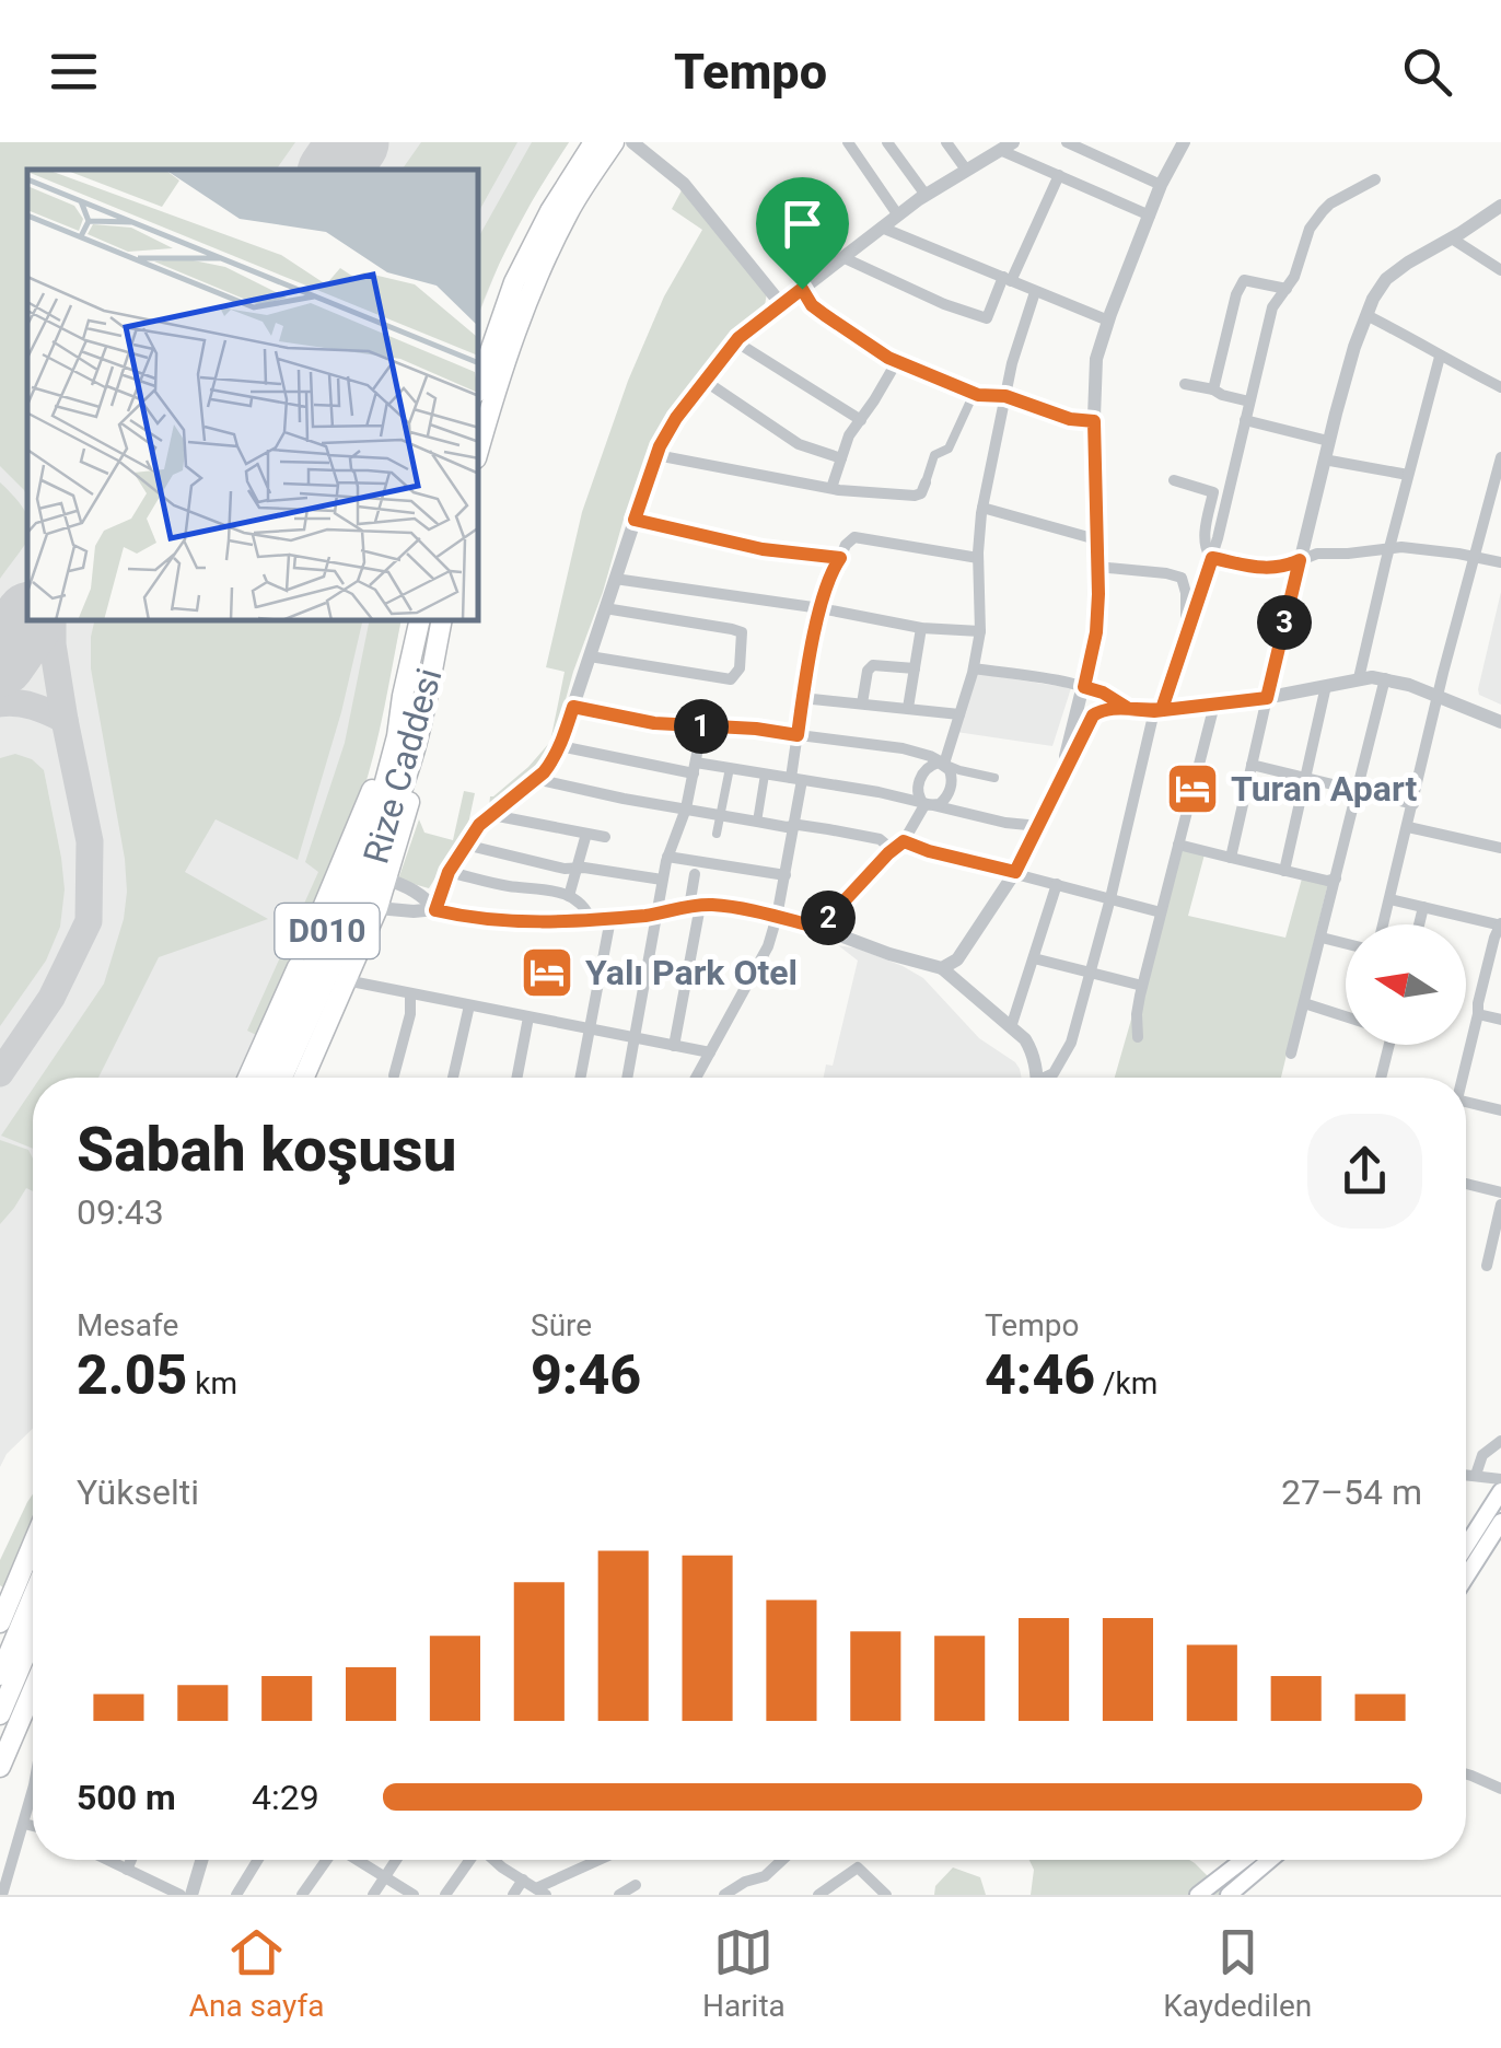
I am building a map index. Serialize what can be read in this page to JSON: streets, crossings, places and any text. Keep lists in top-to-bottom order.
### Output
{
  "streets": {
    "highway": ["Rize Caddesi", "D010"]
  },
  "places": {
    "hotel": ["Turan Apart", "Yalı Park Otel"]
  },
  "north": "left",
  "page": {
    "header": "Tempo",
    "pins": ["3", "1", "2"],
    "heading": ["Sabah koşusu", "09:43"],
    "stats": [
      ["Mesafe", "2.05 km"],
      ["Süre", "9:46"],
      ["Tempo", "4:46 /km"]
    ],
    "chart": ["Yükselti", "27–54 m"],
    "list": [
      {
        "name": "500 m",
        "note": "4:29"
      }
    ],
    "tabs": ["Ana sayfa", "Harita", "Kaydedilen"]
  }
}
